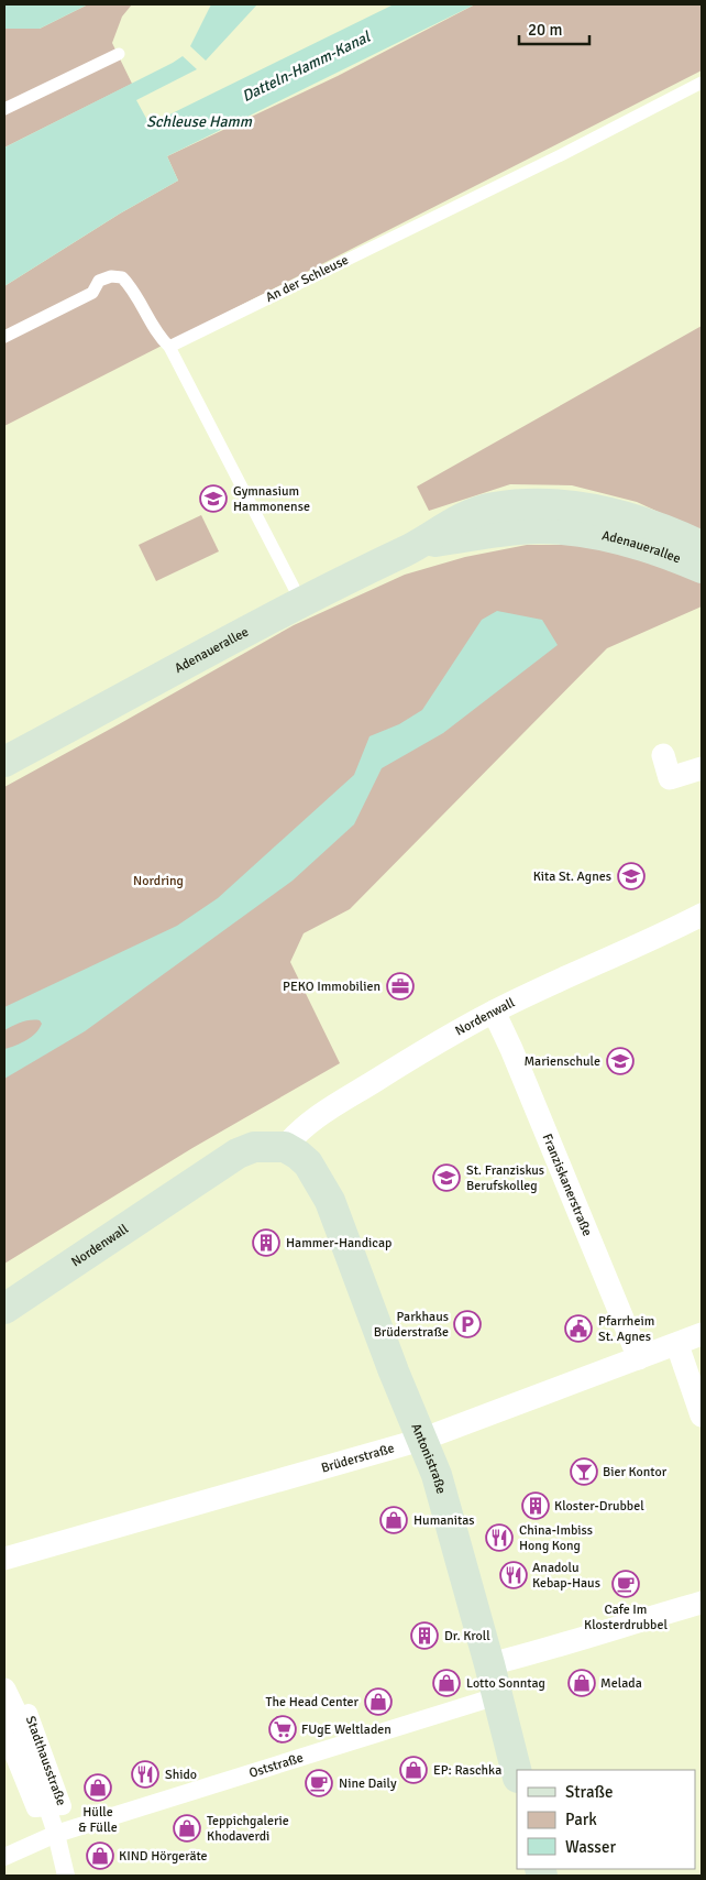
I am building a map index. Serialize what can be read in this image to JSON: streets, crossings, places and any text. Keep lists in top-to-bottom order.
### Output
{
  "streets": {
    "main road": ["Adenauerallee", "Nordenwall", "Antonistraße"],
    "street": [
      "Franziskanerstraße",
      "Brüderstraße",
      "Stadthausstraße",
      "Oststraße"
    ],
    "lane": ["An der Schleuse"]
  },
  "crossings": [
    ["Nordenwall", "Franziskanerstraße"],
    ["Nordenwall", "Antonistraße"],
    ["Franziskanerstraße", "Brüderstraße"],
    ["Brüderstraße", "Antonistraße"],
    ["Antonistraße", "Oststraße"],
    ["Stadthausstraße", "Oststraße"]
  ],
  "water": ["Datteln-Hamm-Kanal", "Schleuse Hamm"],
  "parks": ["Nordring"],
  "places": {
    "school or university": [
      "Gymnasium Hammonense",
      "Kita St. Agnes",
      "Marienschule",
      "St. Franziskus Berufskolleg"
    ],
    "office": ["PEKO Immobilien"],
    "building": ["Hammer-Handicap", "Kloster-Drubbel", "Dr. Kroll"],
    "parking": ["Parkhaus Brüderstraße"],
    "public building": ["Pfarrheim St. Agnes"],
    "bar": ["Bier Kontor"],
    "shop": [
      "Humanitas",
      "Lotto Sonntag",
      "Melada",
      "The Head Center",
      "EP: Raschka",
      "Hülle & Fülle",
      "Teppichgalerie Khodaverdi",
      "KIND Hörgeräte"
    ],
    "restaurant": ["China-Imbiss Hong Kong", "Anadolu Kebap-Haus", "Shido"],
    "cafe": ["Cafe Im Klosterdrubbel", "Nine Daily"],
    "supermarket": ["FUgE Weltladen"]
  },
  "legend": ["Straße", "Park", "Wasser"],
  "scale_bar": "20 m"
}
